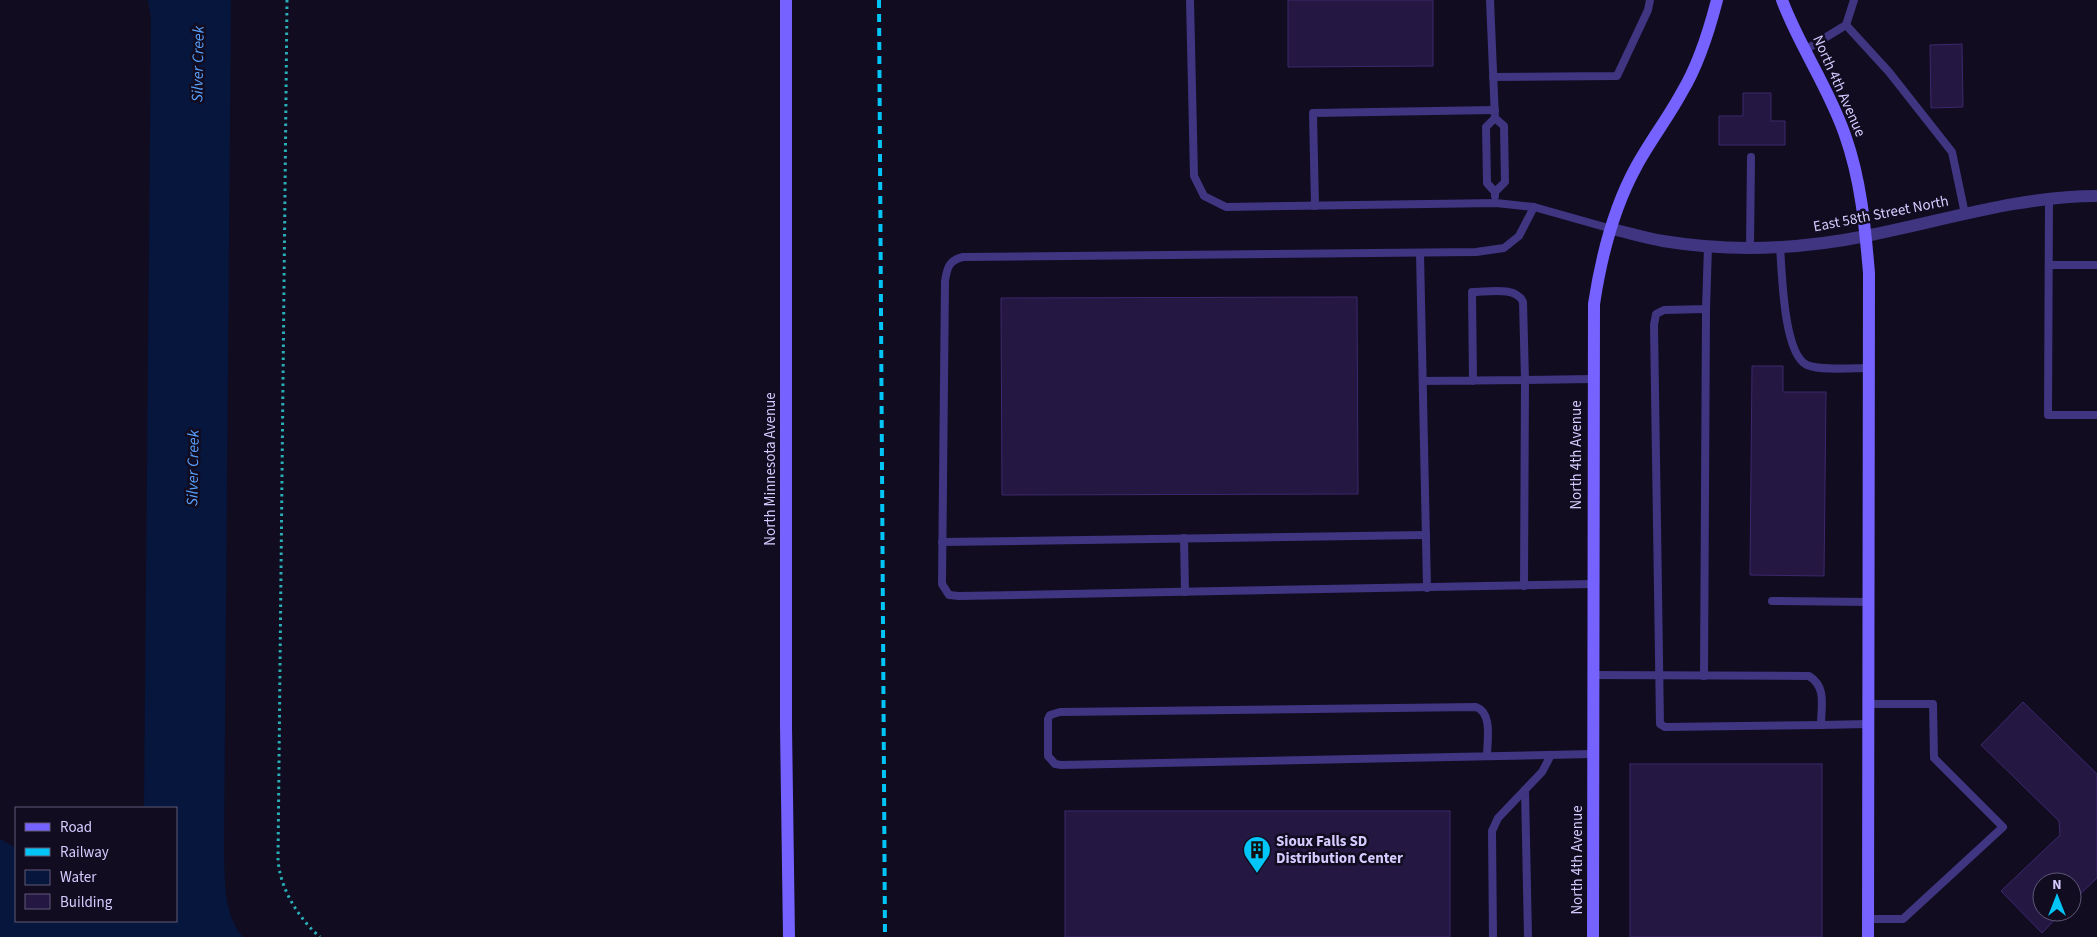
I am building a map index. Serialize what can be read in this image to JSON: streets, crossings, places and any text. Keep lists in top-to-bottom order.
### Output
{
  "streets": {
    "street": ["North 4th Avenue", "East 58th Street North", "North Minnesota Avenue"]
  },
  "crossings": [
    ["North 4th Avenue", "East 58th Street North"]
  ],
  "water": ["Silver Creek"],
  "places": {
    "building": ["Sioux Falls SD Distribution Center"]
  },
  "legend": [
    "Road",
    "Railway",
    "Water",
    "Building"
  ],
  "north": "top"
}
